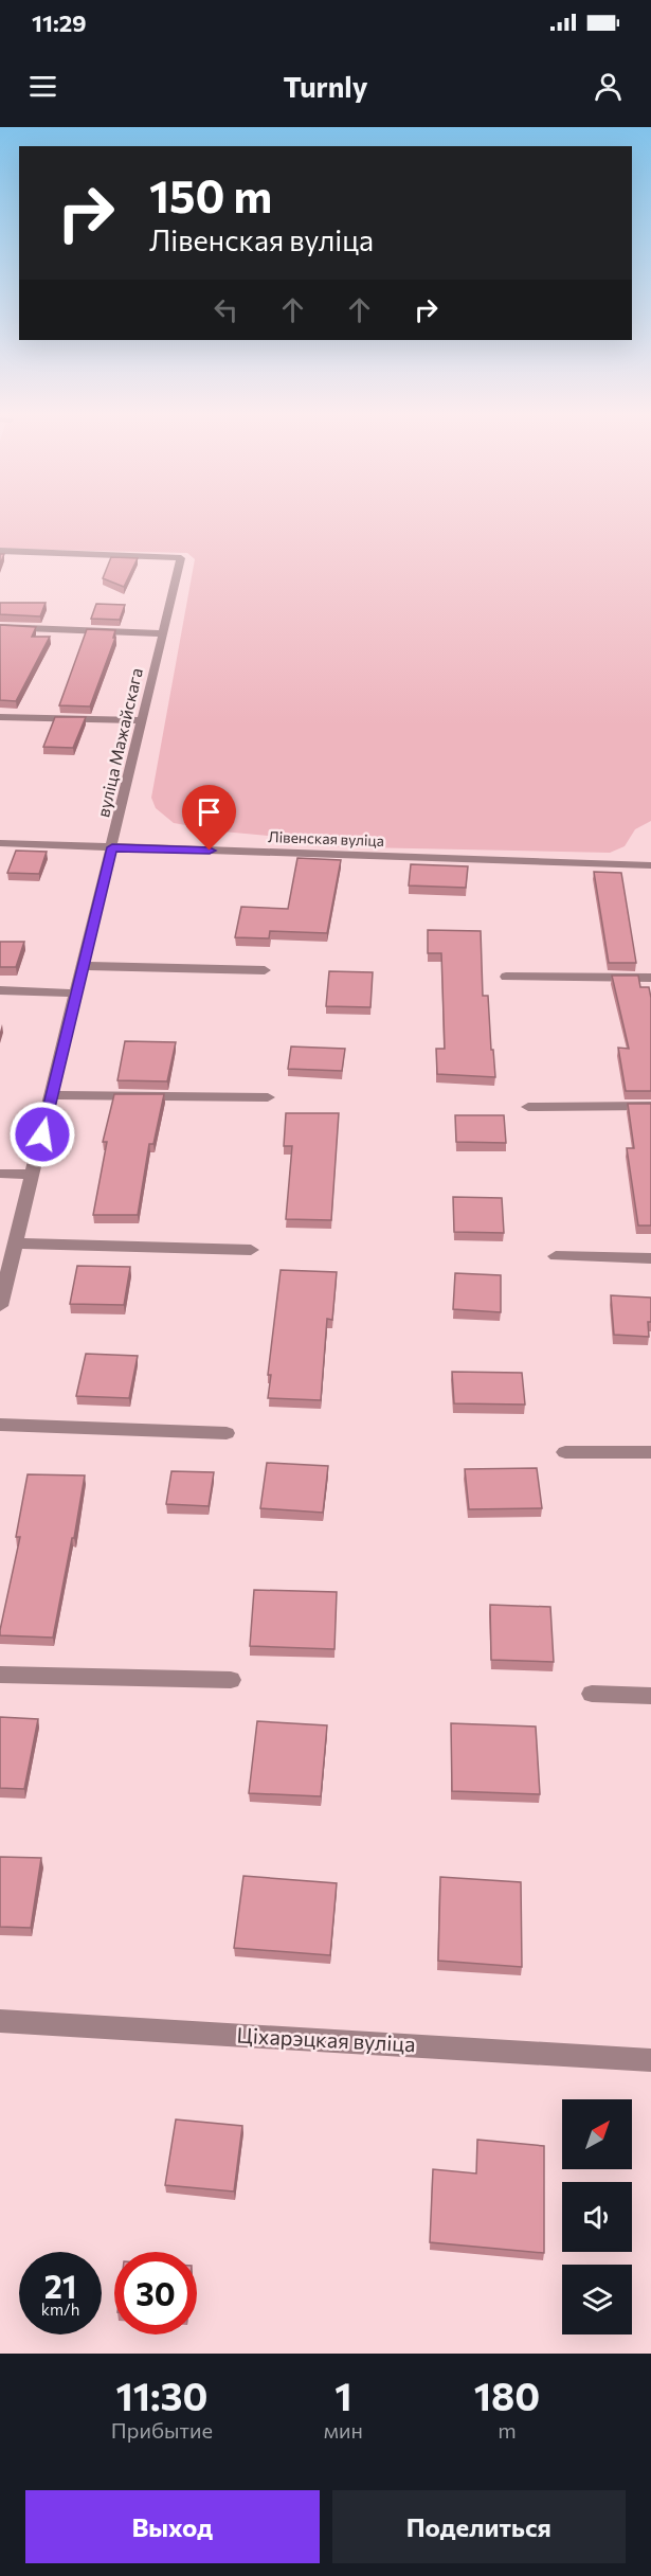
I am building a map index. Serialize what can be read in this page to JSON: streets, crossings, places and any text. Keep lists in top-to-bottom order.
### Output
{
  "streets": {
    "street": ["вуліца Мажайскага", "Лівенская вуліца", "Ціхарэцкая вуліца"]
  },
  "crossings": [
    ["вуліца Мажайскага", "Лівенская вуліца"]
  ],
  "north": "top right",
  "page": {
    "status": "11:29",
    "header": "Turnly",
    "turn": ["150 m", "Лівенская вуліца"],
    "speed": "21 km/h",
    "limit": "30",
    "eta": [
      "11:30",
      "Прибытие",
      "1",
      "мин",
      "180",
      "m"
    ],
    "buttons": ["Выход", "Поделиться"]
  }
}
